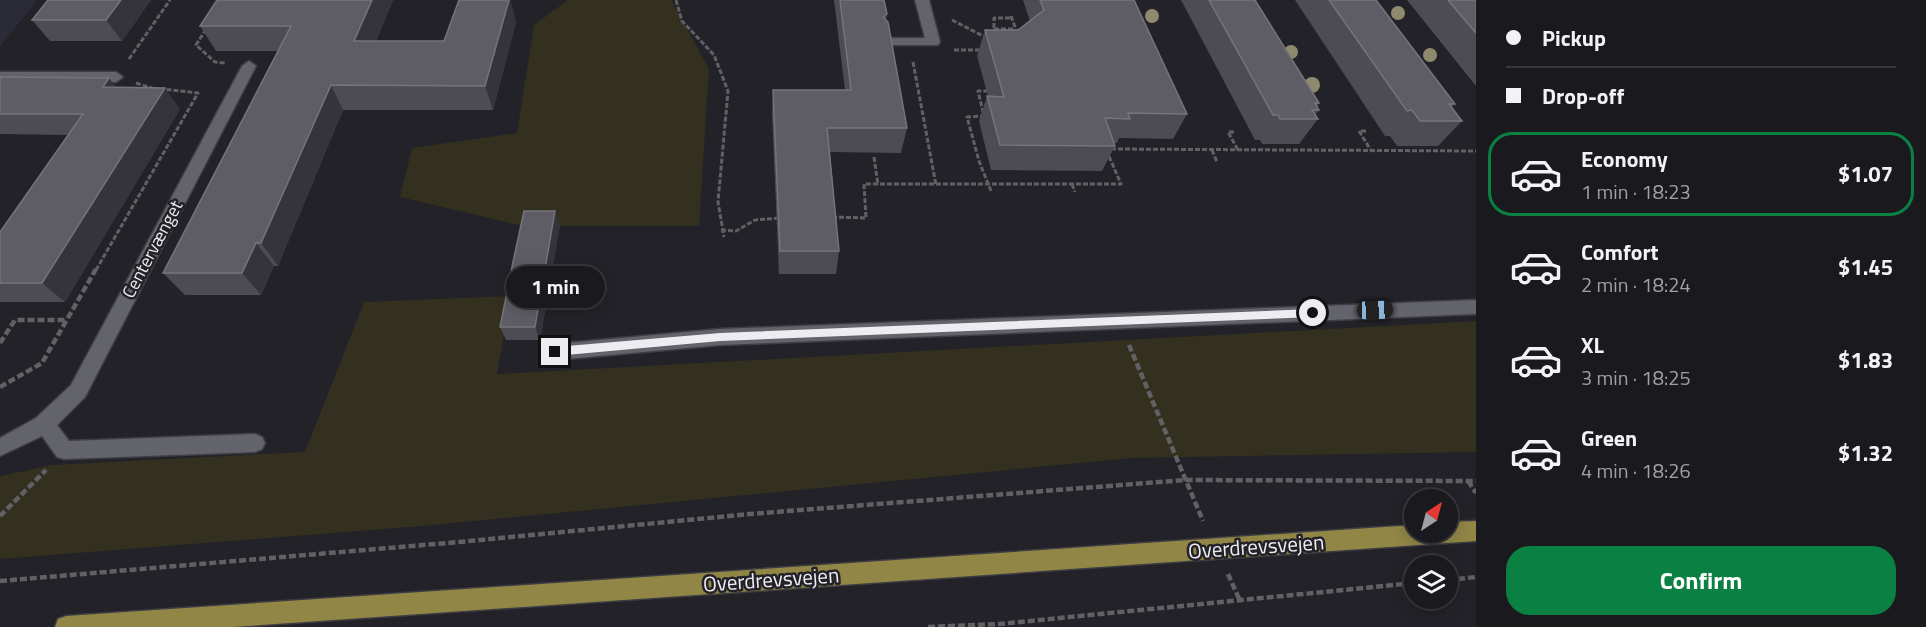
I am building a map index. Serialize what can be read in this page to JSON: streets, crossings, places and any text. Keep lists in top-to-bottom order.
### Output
{
  "streets": {
    "main road": ["Overdrevsvejen"],
    "lane": ["Centervænget"]
  },
  "north": "top right",
  "page": {
    "banner": ["Pickup", "Drop-off"],
    "list": [
      {
        "name": "Economy",
        "note": "1 min · 18:23",
        "value": "$1.07"
      },
      {
        "name": "Comfort",
        "note": "2 min · 18:24",
        "value": "$1.45"
      },
      {
        "name": "XL",
        "note": "3 min · 18:25",
        "value": "$1.83"
      },
      {
        "name": "Green",
        "note": "4 min · 18:26",
        "value": "$1.32"
      }
    ],
    "bubble": "1 min",
    "buttons": "Confirm"
  }
}
